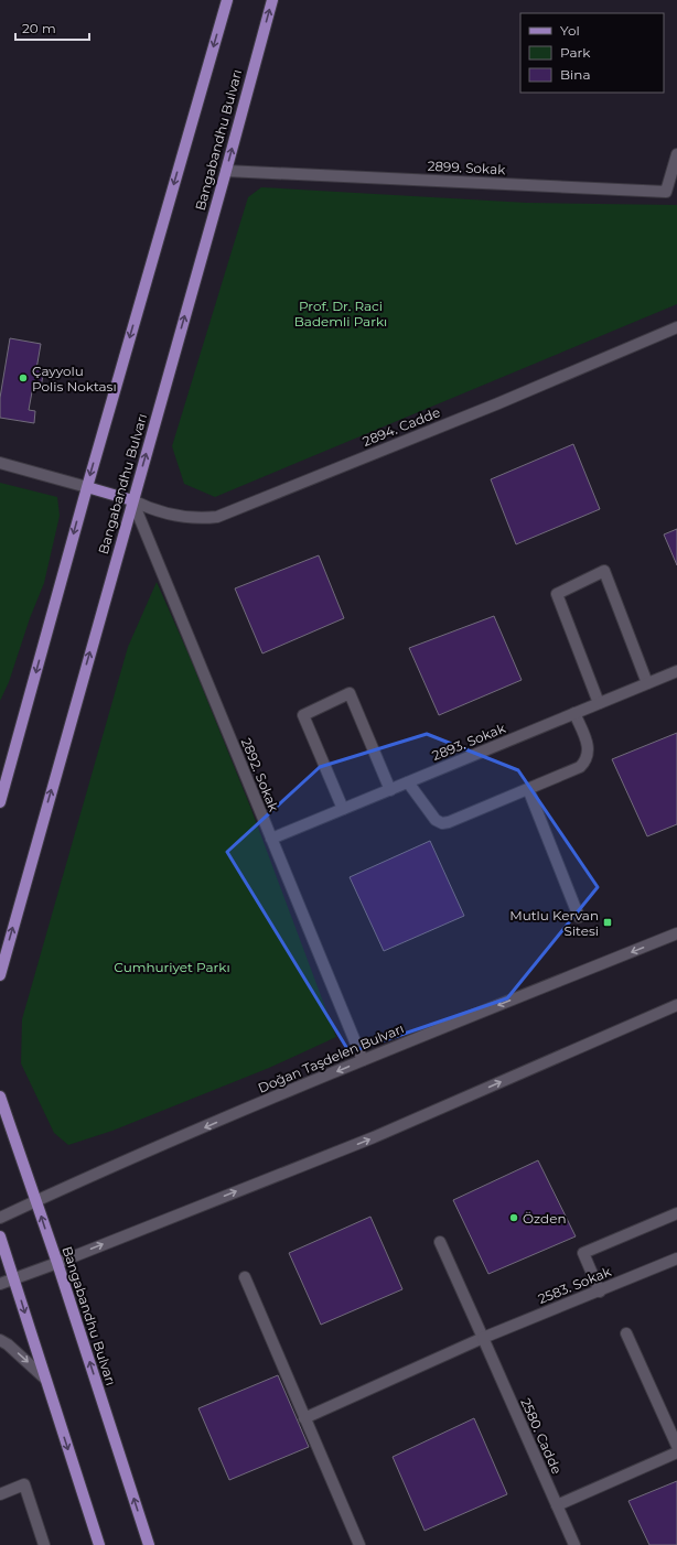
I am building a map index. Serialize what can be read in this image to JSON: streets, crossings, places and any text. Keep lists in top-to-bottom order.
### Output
{
  "streets": {
    "main road": ["Bangabandhu Bulvarı"],
    "street": [
      "2899. Sokak",
      "2894. Cadde",
      "2893. Sokak",
      "2892. Sokak",
      "Doğan Taşdelen Bulvarı",
      "2583. Sokak",
      "2580. Cadde"
    ]
  },
  "crossings": [
    ["Bangabandhu Bulvarı", "2899. Sokak"],
    ["Bangabandhu Bulvarı", "2894. Cadde"],
    ["Bangabandhu Bulvarı", "2892. Sokak"],
    ["Bangabandhu Bulvarı", "Doğan Taşdelen Bulvarı"],
    ["2894. Cadde", "2892. Sokak"],
    ["2893. Sokak", "2892. Sokak"],
    ["2892. Sokak", "Doğan Taşdelen Bulvarı"],
    ["2583. Sokak", "2580. Cadde"]
  ],
  "parks": ["Prof. Dr. Raci Bademli Parkı", "Cumhuriyet Parkı"],
  "places": {
    "other": ["Çayyolu Polis Noktası", "Özden"],
    "transit": ["Mutlu Kervan Sitesi"]
  },
  "legend": ["Yol", "Park", "Bina"],
  "scale_bar": "20 m"
}
